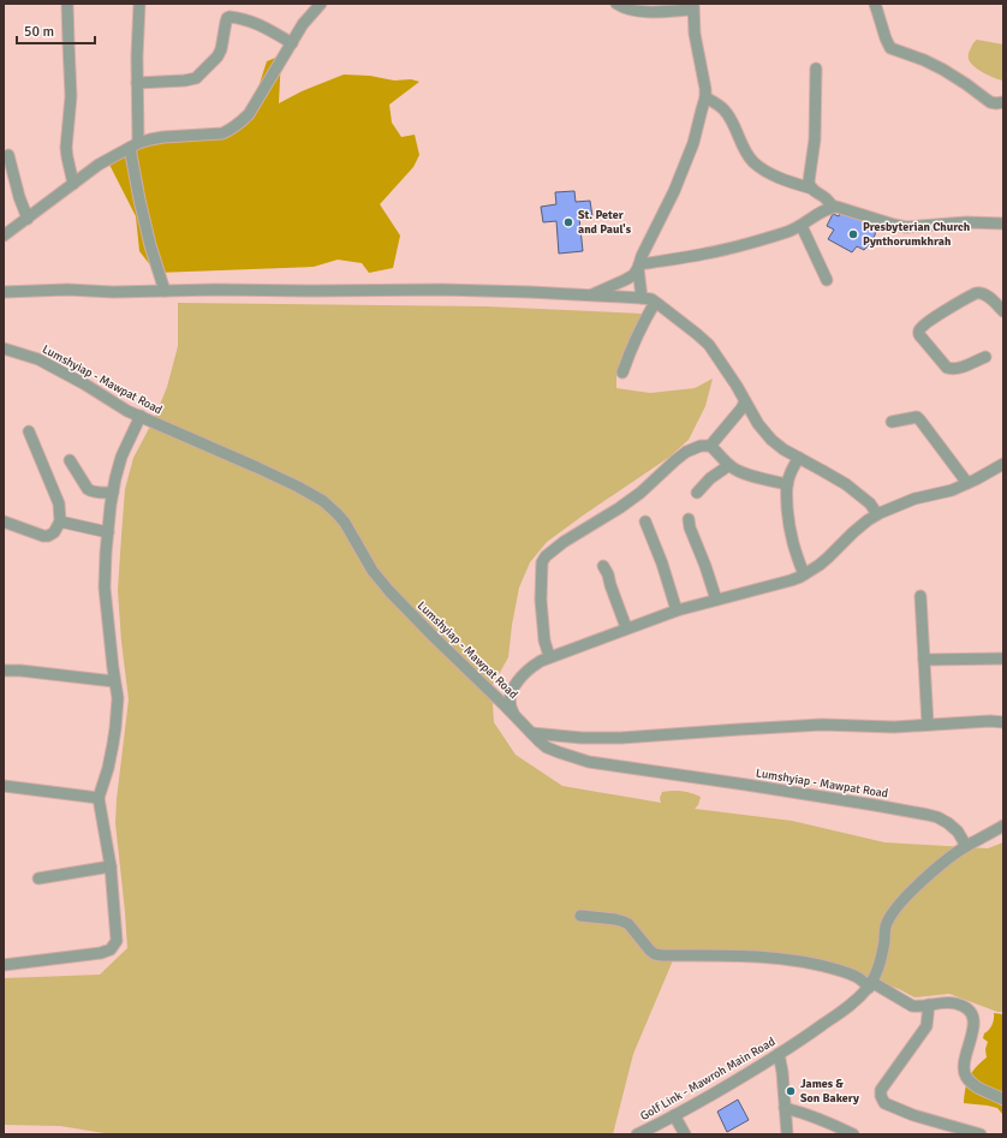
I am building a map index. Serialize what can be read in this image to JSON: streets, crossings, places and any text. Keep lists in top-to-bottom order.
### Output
{
  "streets": {
    "street": ["Lumshyiap - Mawpat Road", "Golf Link - Mawroh Main Road"]
  },
  "crossings": [
    ["Lumshyiap - Mawpat Road", "Golf Link - Mawroh Main Road"]
  ],
  "places": ["St. Peter and Paul's", "Presbyterian Church Pynthorumkhrah", "James & Son Bakery"],
  "scale_bar": "50 m"
}
